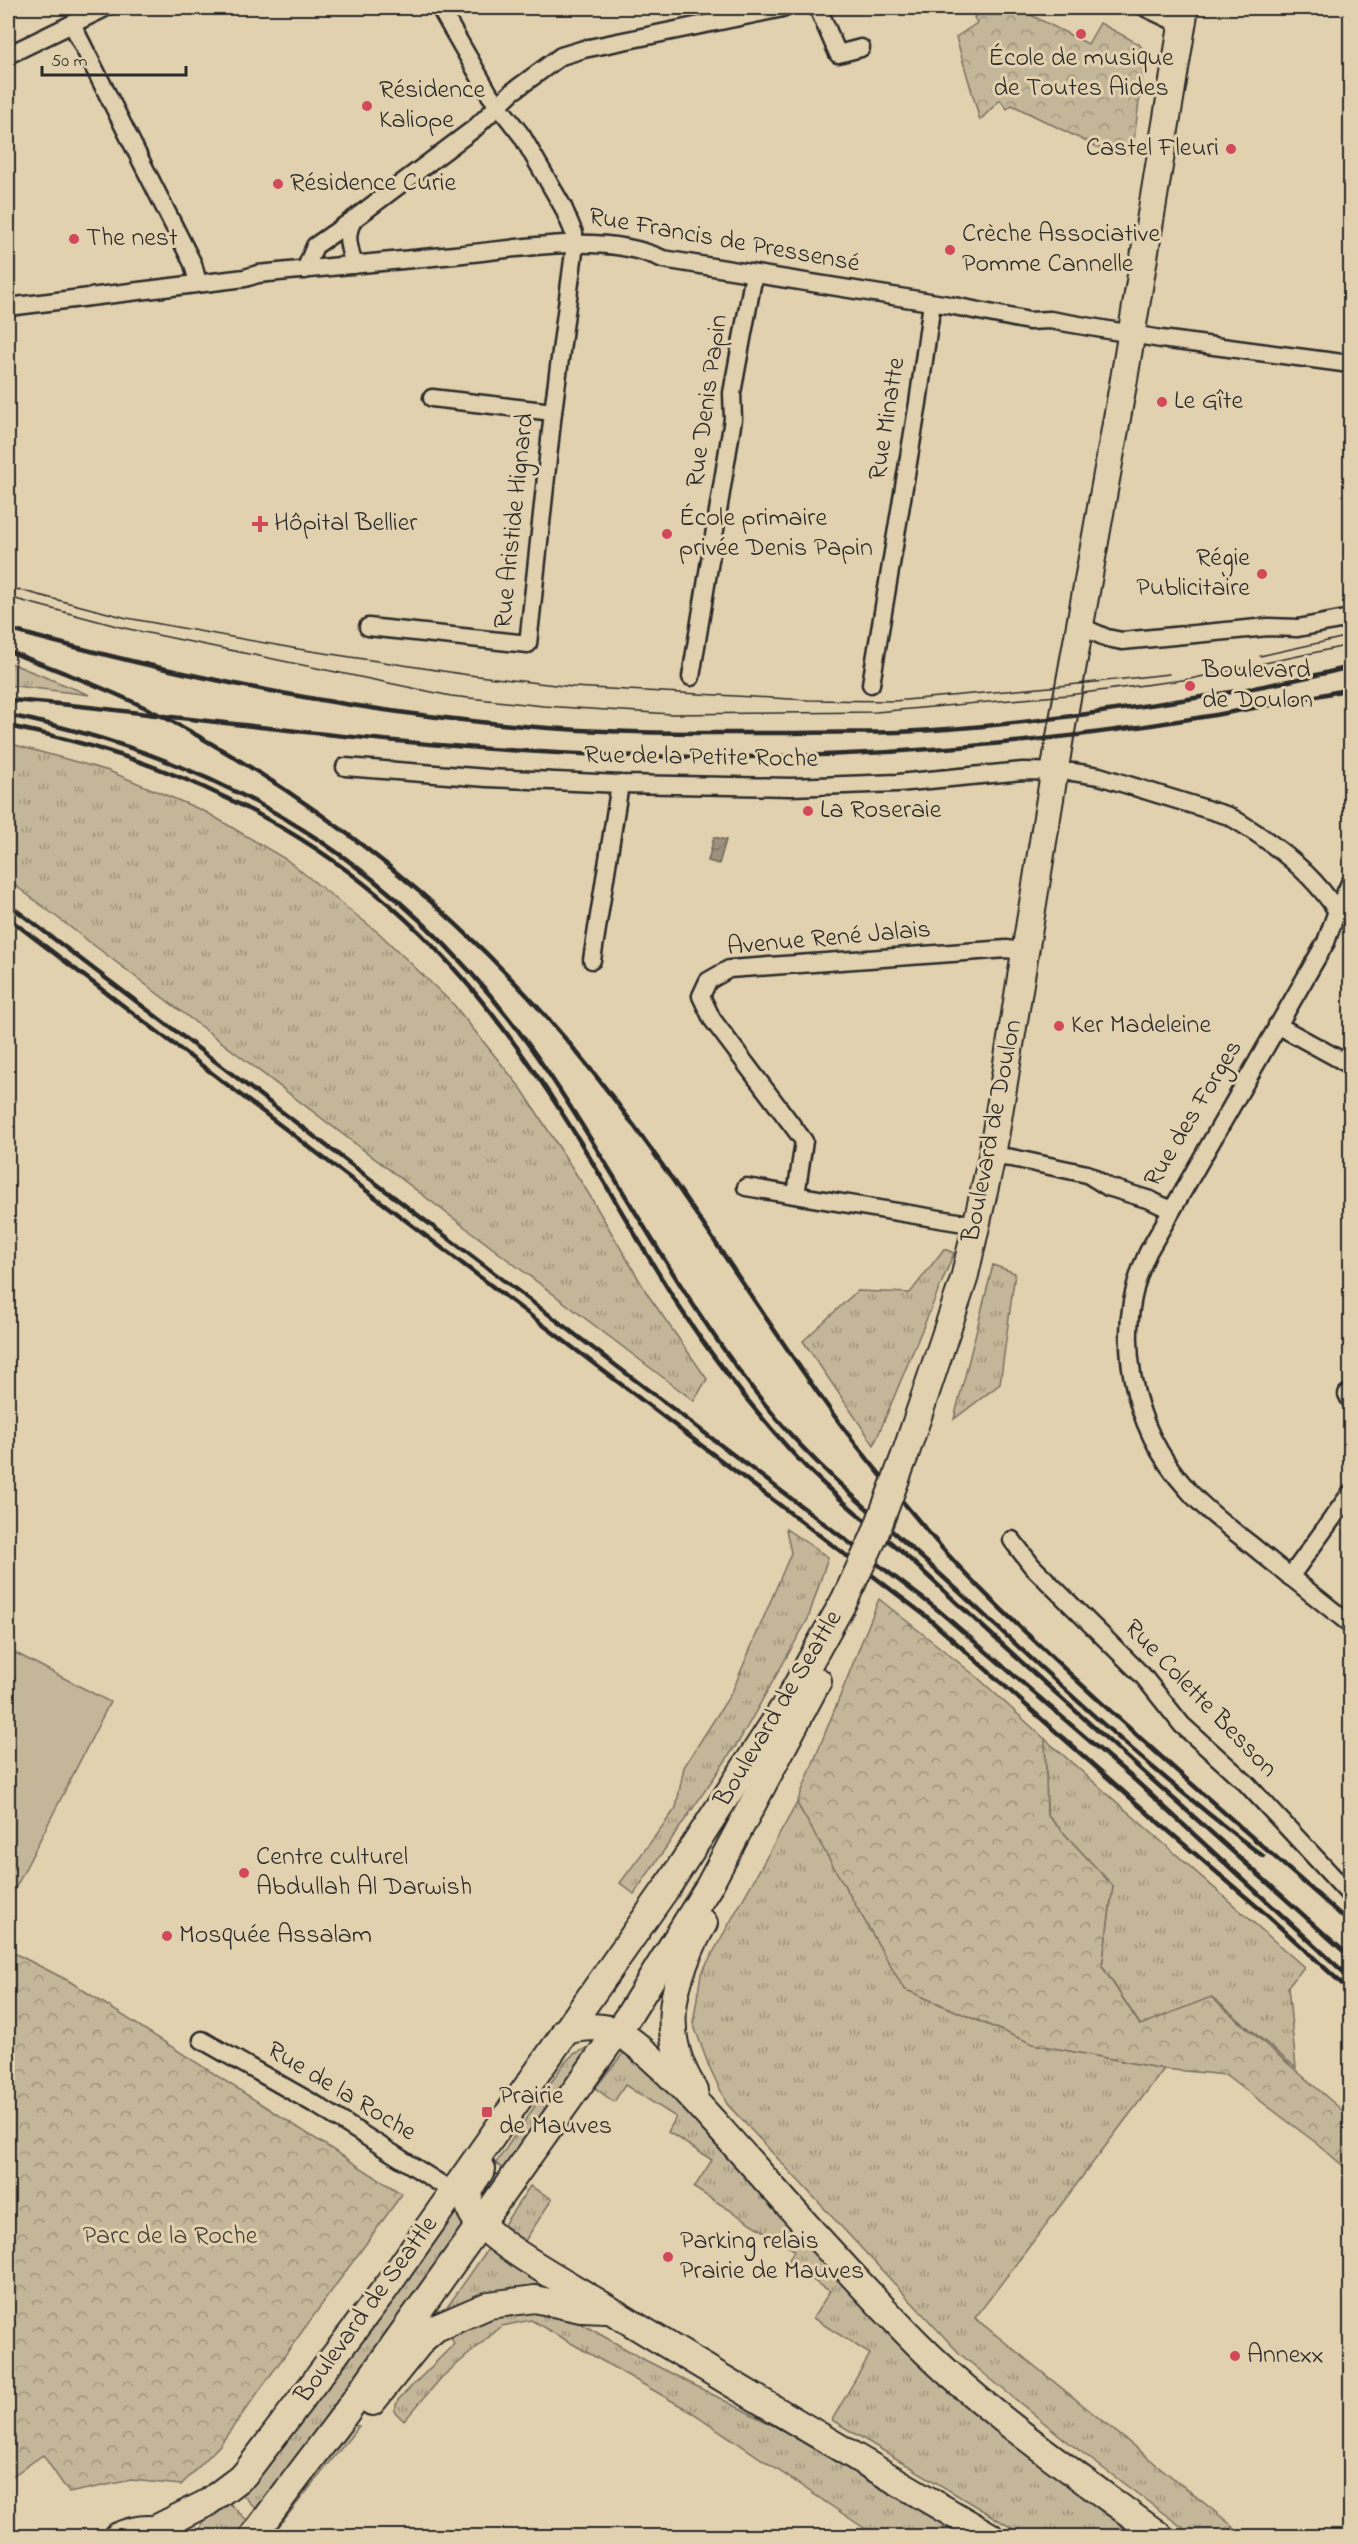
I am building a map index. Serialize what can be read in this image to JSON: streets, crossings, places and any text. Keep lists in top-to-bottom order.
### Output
{
  "streets": {
    "main road": ["Boulevard de Doulon", "Boulevard de Seattle"],
    "street": [
      "Rue Francis de Pressensé",
      "Rue Denis Papin",
      "Rue Minatte",
      "Rue Aristide Hignard",
      "Rue de la Petite Roche",
      "Avenue René Jalais",
      "Rue des Forges",
      "Rue Colette Besson",
      "Rue de la Roche"
    ]
  },
  "crossings": [
    ["Rue Francis de Pressensé", "Rue Denis Papin"],
    ["Rue Francis de Pressensé", "Rue Minatte"],
    ["Rue Francis de Pressensé", "Rue Aristide Hignard"],
    ["Rue Francis de Pressensé", "Boulevard de Doulon"],
    ["Rue de la Petite Roche", "Rue des Forges"],
    ["Rue de la Petite Roche", "Boulevard de Doulon"],
    ["Avenue René Jalais", "Boulevard de Doulon"],
    ["Rue des Forges", "Boulevard de Doulon"],
    ["Boulevard de Doulon", "Boulevard de Seattle"],
    ["Boulevard de Seattle", "Rue de la Roche"]
  ],
  "parks": ["Parc de la Roche"],
  "places": {
    "other": [
      "École de musique de Toutes Aides",
      "Résidence Kaliope",
      "Castel Fleuri",
      "Résidence Curie",
      "The nest",
      "Crèche Associative Pomme Cannelle",
      "Le Gîte",
      "École primaire privée Denis Papin",
      "Régie Publicitaire",
      "Boulevard de Doulon",
      "La Roseraie",
      "Ker Madeleine",
      "Centre culturel Abdullah Al Darwish",
      "Mosquée Assalam",
      "Parking relais Prairie de Mauves",
      "Annexx"
    ],
    "health": ["Hôpital Bellier"],
    "transit": ["Prairie de Mauves"]
  },
  "scale_bar": "50 m"
}
